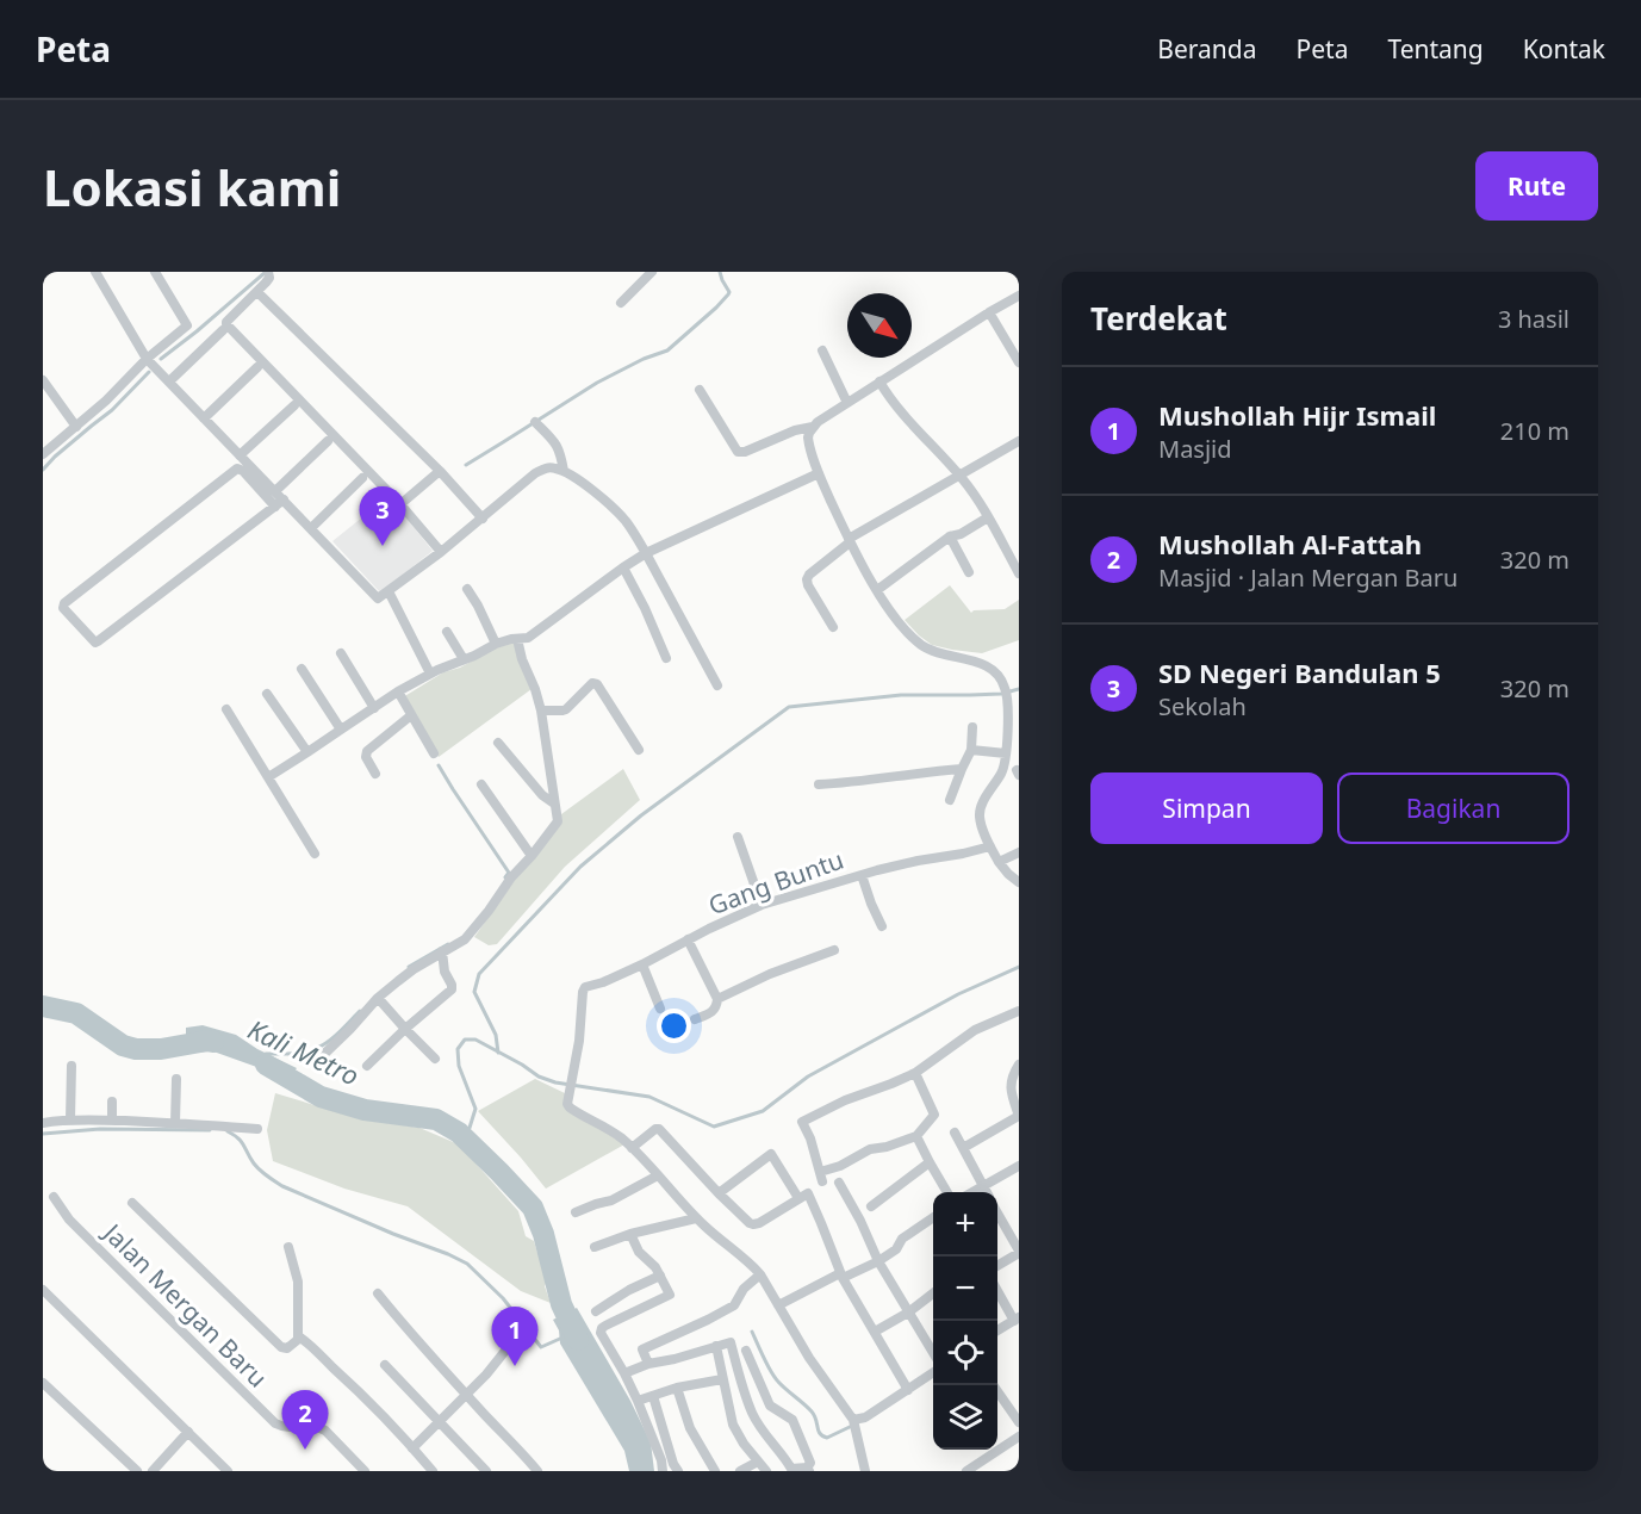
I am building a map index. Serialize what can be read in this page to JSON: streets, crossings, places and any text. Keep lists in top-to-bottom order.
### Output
{
  "streets": {
    "street": ["Gang Buntu", "Jalan Mergan Baru"]
  },
  "water": ["Kali Metro"],
  "north": "bottom right",
  "page": {
    "header": "Peta",
    "nav": [
      "Beranda",
      "Peta",
      "Tentang",
      "Kontak"
    ],
    "buttons": [
      "Rute",
      ["Simpan", "Bagikan"]
    ],
    "title": "Lokasi kami",
    "heading": ["Terdekat", "3 hasil"],
    "list": [
      {
        "mark": "1",
        "name": "Mushollah Hijr Ismail",
        "note": "Masjid",
        "value": "210 m"
      },
      {
        "mark": "2",
        "name": "Mushollah Al-Fattah",
        "note": "Masjid · Jalan Mergan Baru",
        "value": "320 m"
      },
      {
        "mark": "3",
        "name": "SD Negeri Bandulan 5",
        "note": "Sekolah",
        "value": "320 m"
      }
    ],
    "pins": ["3", "1", "2"],
    "map_buttons": ["+", "−"]
  }
}
